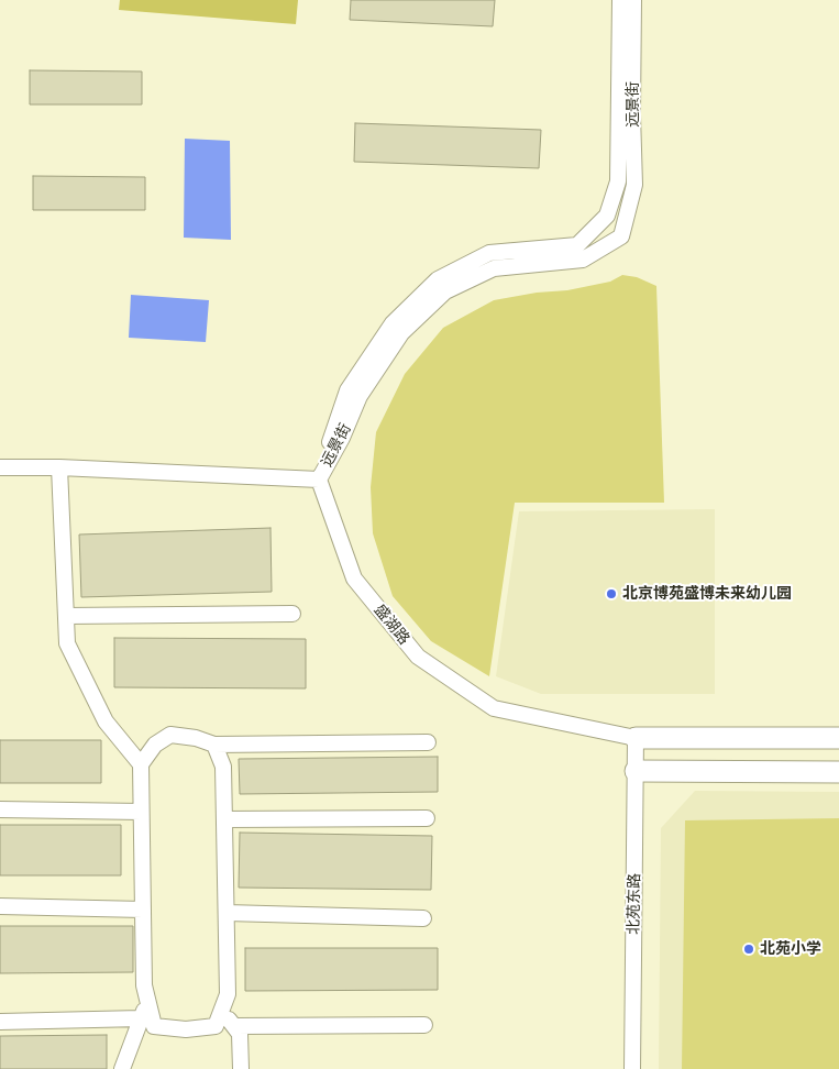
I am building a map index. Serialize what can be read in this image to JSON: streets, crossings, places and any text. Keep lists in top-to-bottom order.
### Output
{
  "streets": {
    "main road": ["盛湖路"],
    "street": ["远景街", "北苑东路"]
  },
  "crossings": [
    ["远景街", "盛湖路"],
    ["盛湖路", "北苑东路"]
  ],
  "places": ["北京博苑盛博未来幼儿园", "北苑小学"]
}
